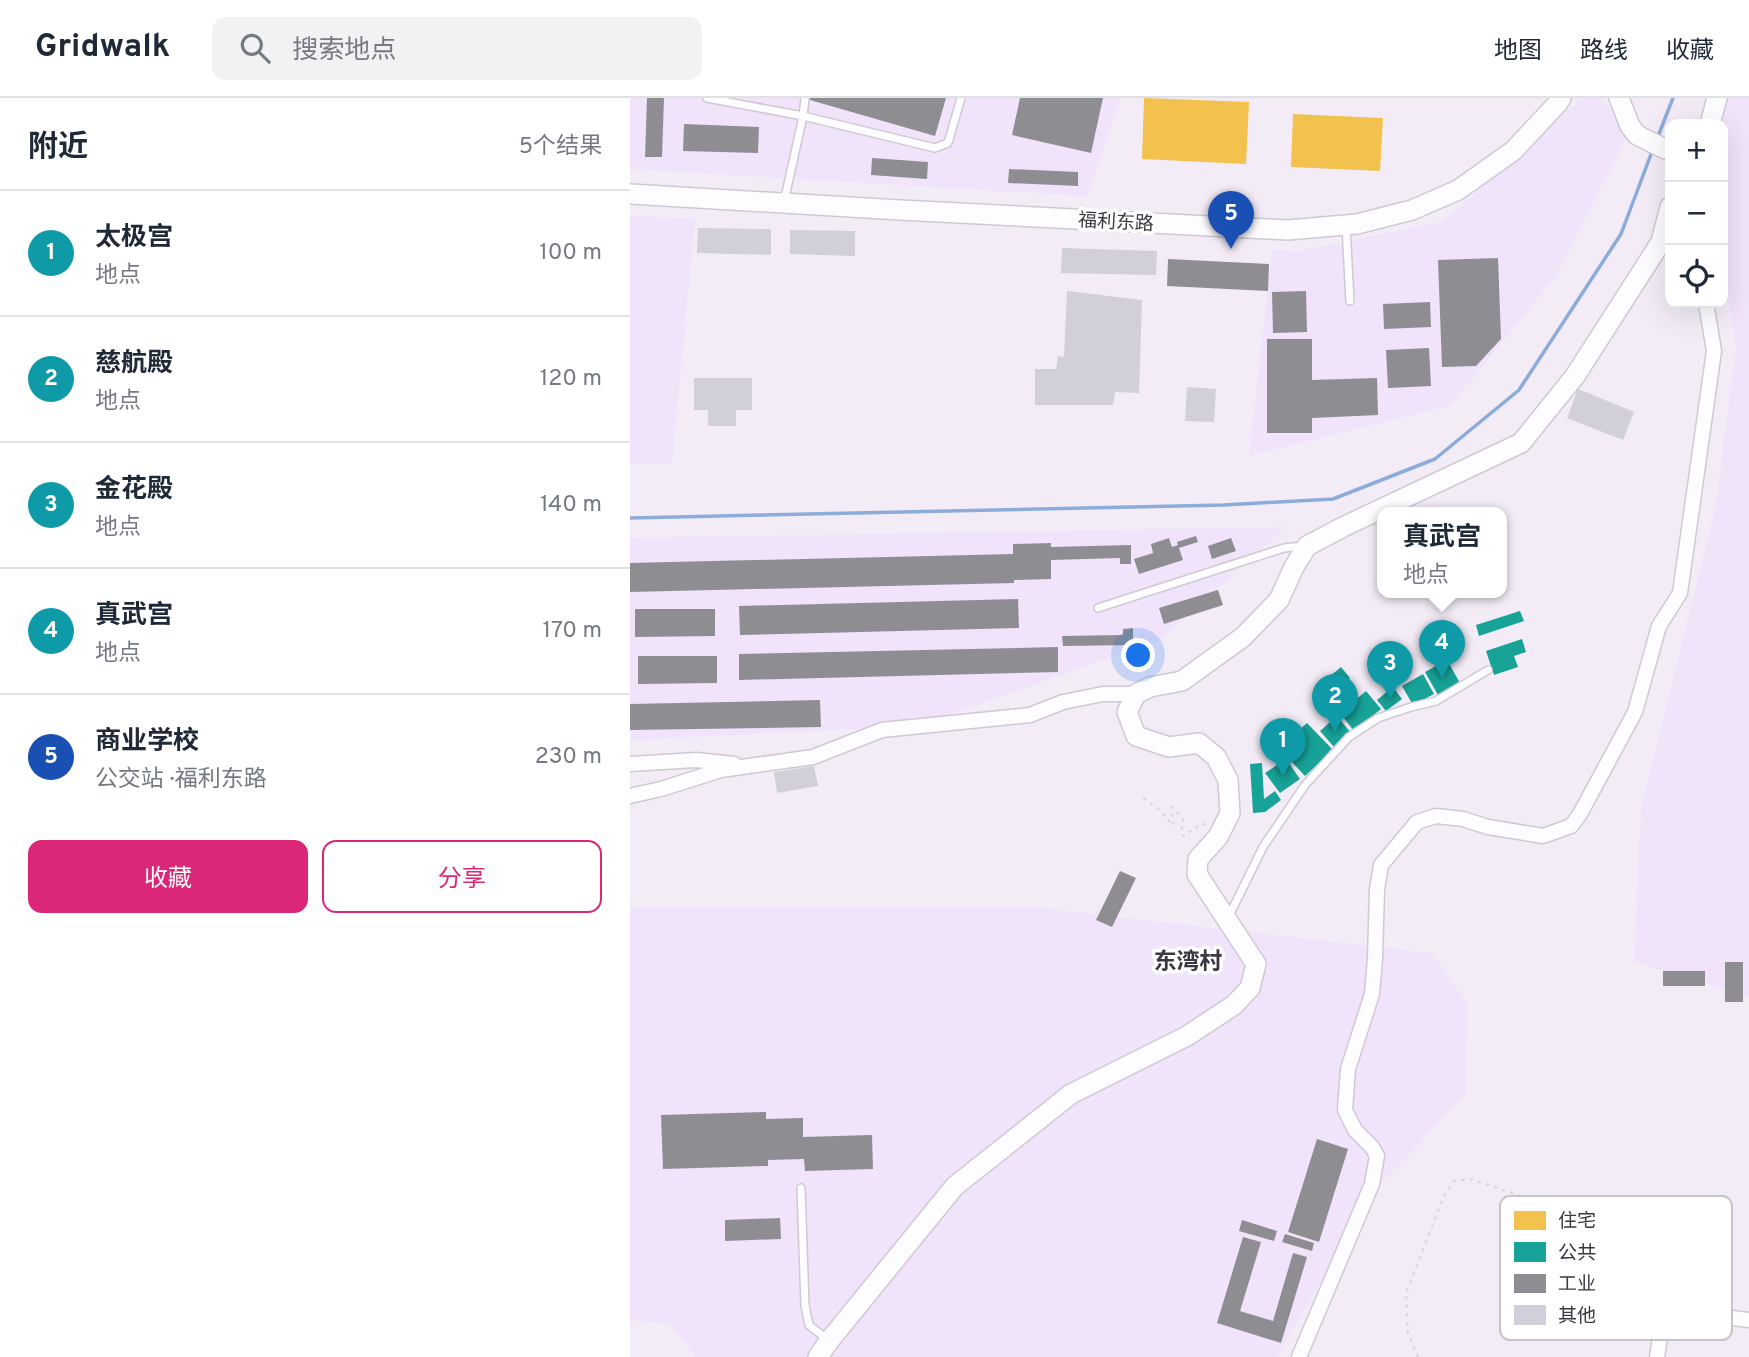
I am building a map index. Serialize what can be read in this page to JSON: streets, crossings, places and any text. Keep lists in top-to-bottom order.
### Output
{
  "streets": {
    "main road": ["福利东路"]
  },
  "districts": ["东湾村"],
  "legend": [
    "住宅",
    "公共",
    "工业",
    "其他"
  ],
  "page": {
    "header": "Gridwalk",
    "search": "搜索地点",
    "nav": ["地图", "路线", "收藏"],
    "heading": ["附近", "5个结果"],
    "map_buttons": ["+", "−"],
    "list": [
      {
        "mark": "1",
        "name": "太极宫",
        "note": "地点",
        "value": "100 m"
      },
      {
        "mark": "2",
        "name": "慈航殿",
        "note": "地点",
        "value": "120 m"
      },
      {
        "mark": "3",
        "name": "金花殿",
        "note": "地点",
        "value": "140 m"
      },
      {
        "mark": "4",
        "name": "真武宫",
        "note": "地点",
        "value": "170 m"
      },
      {
        "mark": "5",
        "name": "商业学校",
        "note": "公交站 · 福利东路",
        "value": "230 m"
      }
    ],
    "pins": [
      "5",
      "4",
      "3",
      "2",
      "1"
    ],
    "popup": ["真武宫", "地点"],
    "buttons": ["收藏", "分享"]
  }
}
